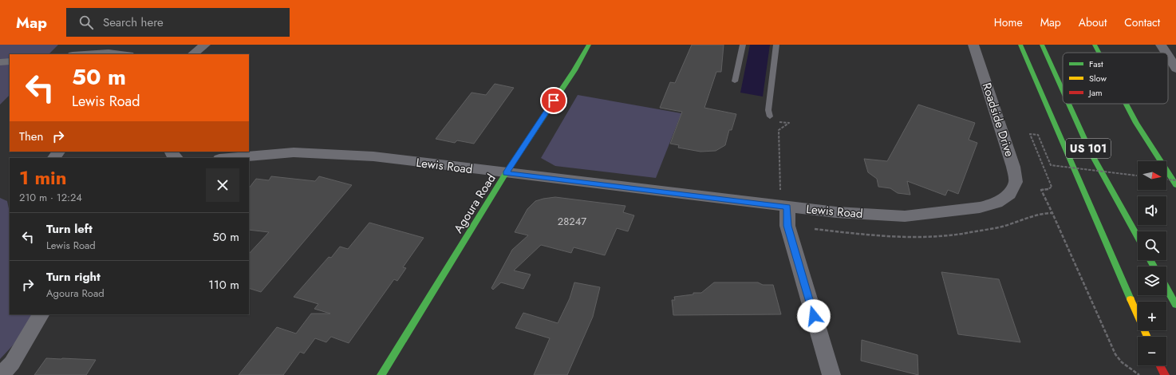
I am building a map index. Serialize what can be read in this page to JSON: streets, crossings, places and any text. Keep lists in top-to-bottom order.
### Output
{
  "streets": {
    "main road": ["US 101", "Agoura Road"],
    "street": ["Roadside Drive", "Lewis Road"]
  },
  "crossings": [
    ["Roadside Drive", "Lewis Road"],
    ["Lewis Road", "Agoura Road"]
  ],
  "house_numbers": ["28247"],
  "legend": ["Fast", "Slow", "Jam"],
  "north": "right",
  "page": {
    "header": "Map",
    "search": "Search here",
    "nav": [
      "Home",
      "Map",
      "About",
      "Contact"
    ],
    "turn": ["50 m", "Lewis Road"],
    "then": "Then",
    "heading": ["1 min", "210 m · 12:24"],
    "map_buttons": ["+", "−"],
    "list": [
      {
        "name": "Turn left",
        "note": "Lewis Road",
        "value": "50 m"
      },
      {
        "name": "Turn right",
        "note": "Agoura Road",
        "value": "110 m"
      }
    ]
  }
}
